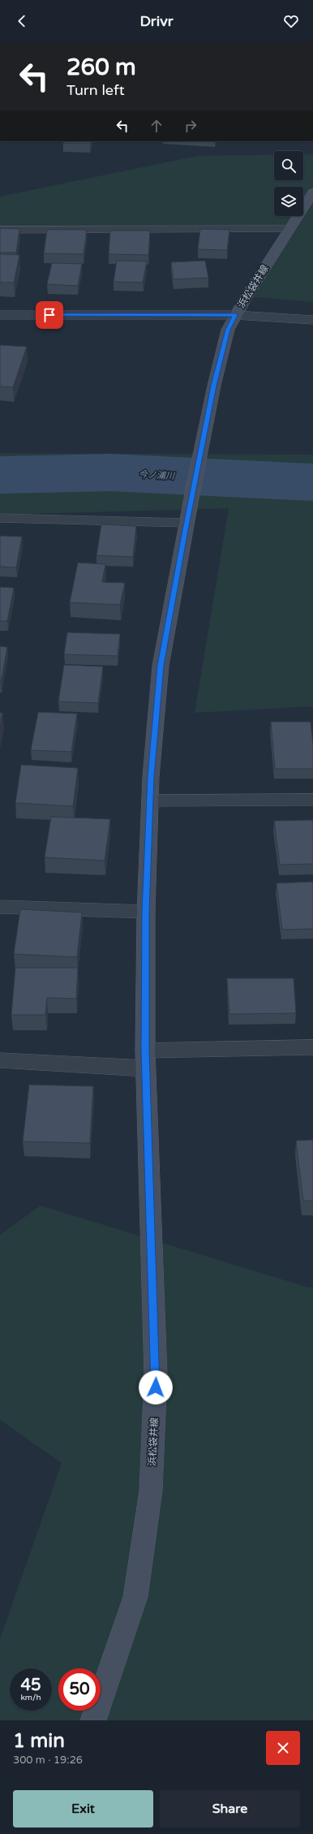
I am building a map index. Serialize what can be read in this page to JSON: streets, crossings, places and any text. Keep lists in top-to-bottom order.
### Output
{
  "streets": {
    "main road": ["浜松袋井線"]
  },
  "water": ["今ノ浦川"],
  "page": {
    "header": "Drivr",
    "turn": ["260 m", "Turn left"],
    "speed": "45 km/h",
    "limit": "50",
    "heading": ["1 min", "300 m · 19:26"],
    "buttons": ["Exit", "Share"]
  }
}
